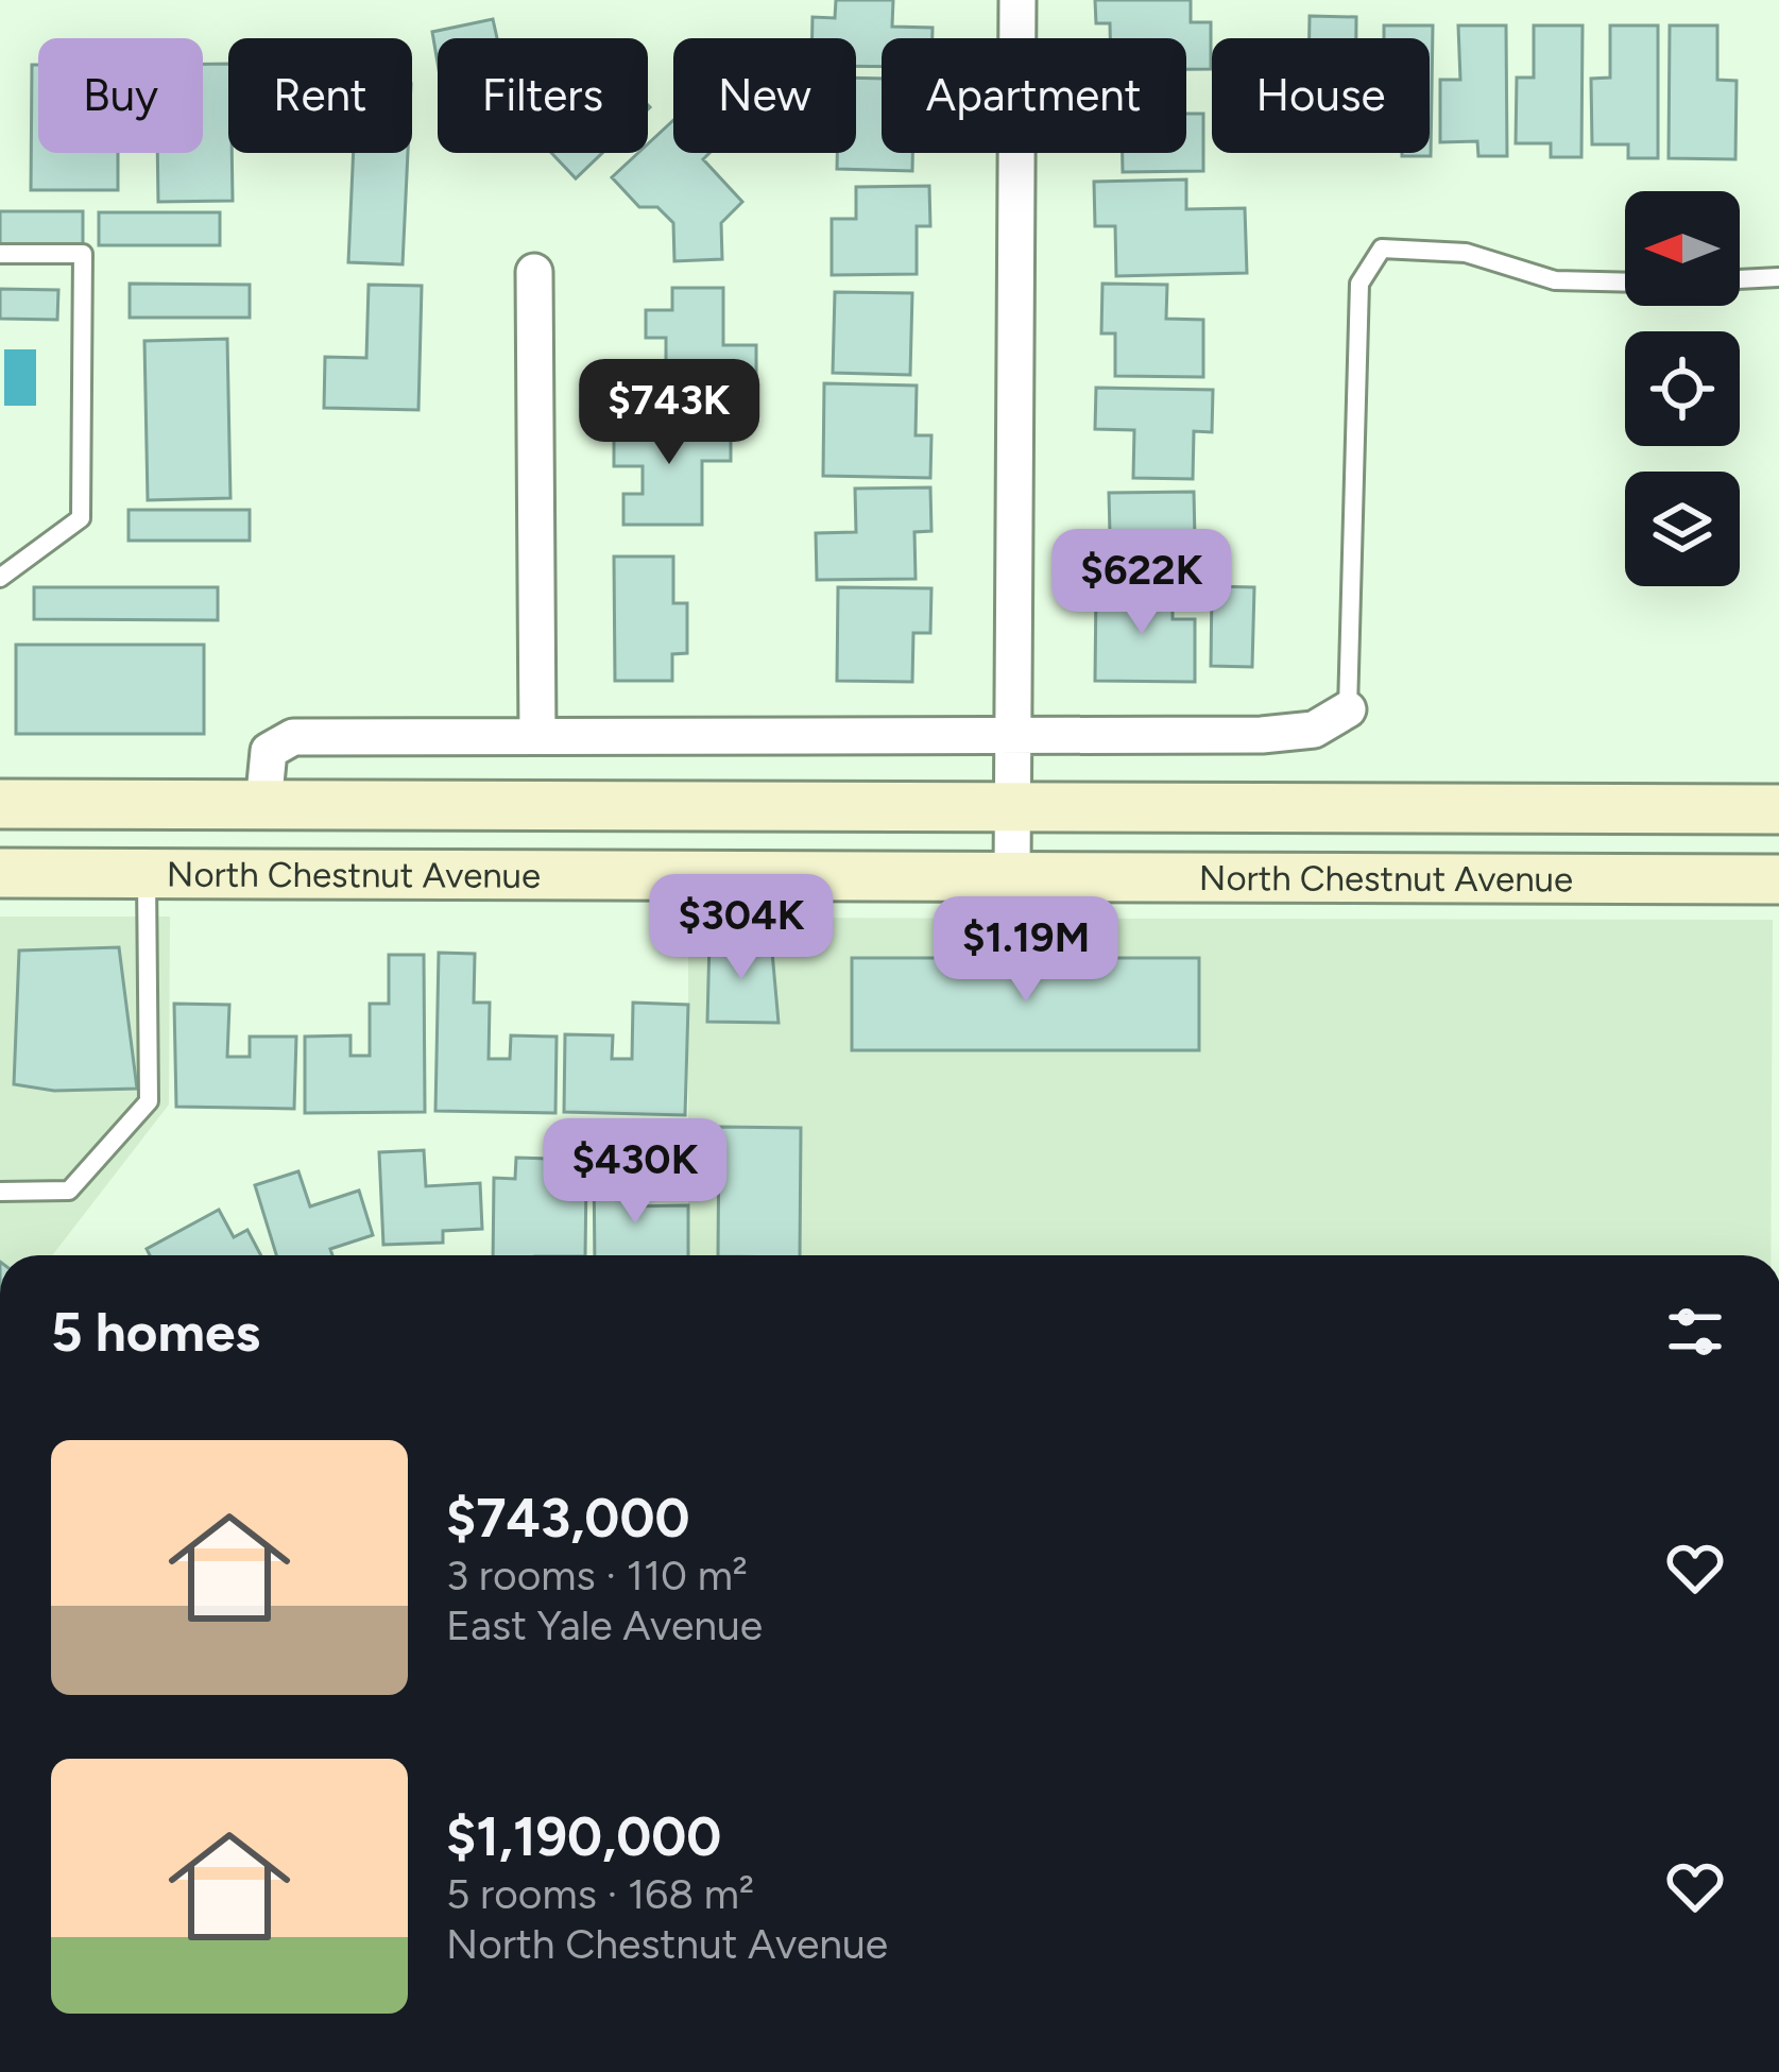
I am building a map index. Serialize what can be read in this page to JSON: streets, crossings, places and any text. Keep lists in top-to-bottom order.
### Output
{
  "streets": {
    "main road": ["North Chestnut Avenue"]
  },
  "north": "left",
  "page": {
    "chip": [
      "Buy",
      "Rent",
      "Filters",
      "New",
      "Apartment",
      "House"
    ],
    "price": [
      "$743K",
      "$622K",
      "$304K",
      "$1.19M",
      "$430K"
    ],
    "heading": "5 homes",
    "list": [
      {
        "name": "$743,000",
        "note": "3 rooms · 110 m² · East Yale Avenue"
      },
      {
        "name": "$1,190,000",
        "note": "5 rooms · 168 m² · North Chestnut Avenue"
      }
    ]
  }
}
